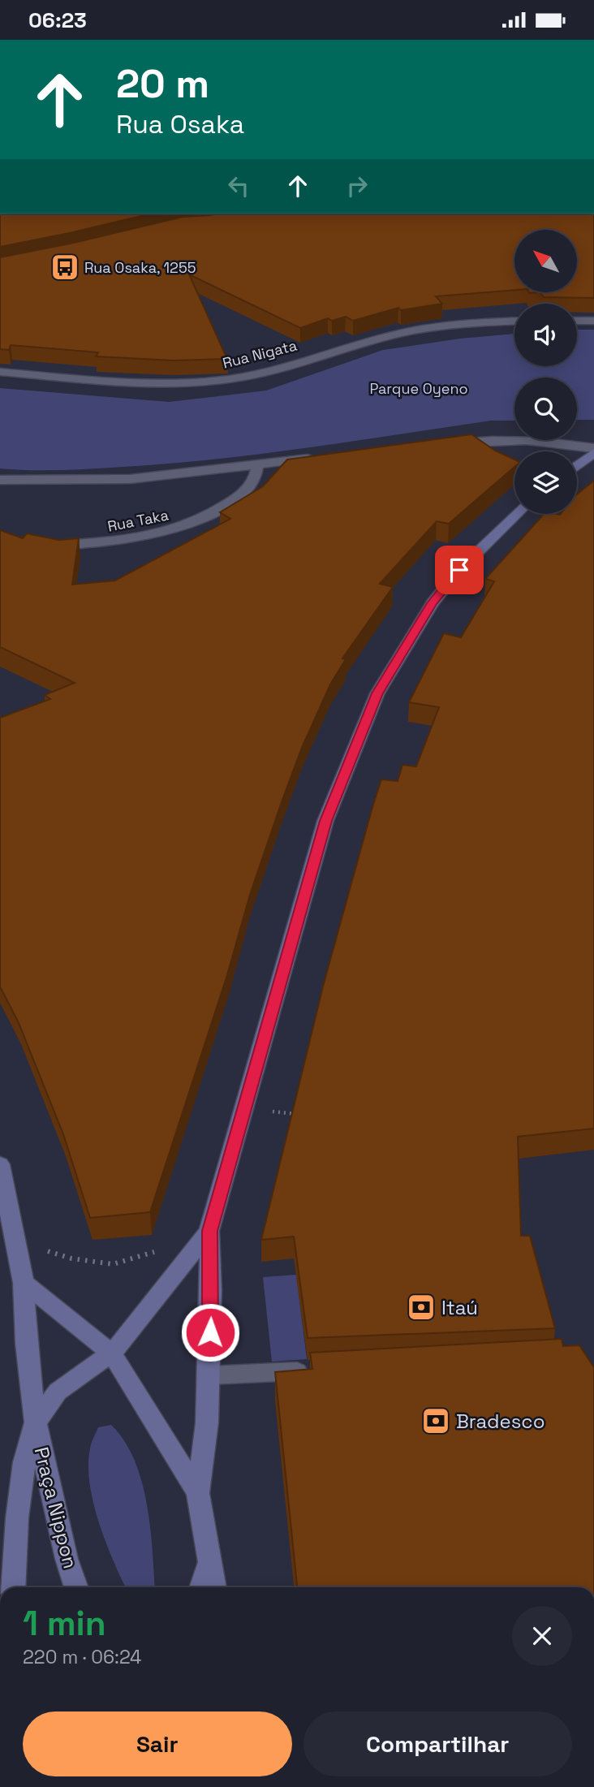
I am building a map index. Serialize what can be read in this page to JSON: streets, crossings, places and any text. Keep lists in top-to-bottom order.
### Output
{
  "streets": {
    "main road": ["Praça Nippon"],
    "street": ["Rua Nigata", "Rua Taka"]
  },
  "parks": ["Parque Oyeno"],
  "places": {
    "bus stop": ["Rua Osaka, 1255"],
    "bank": ["Itaú", "Bradesco"]
  },
  "north": "top left",
  "page": {
    "status": "06:23",
    "turn": ["20 m", "Rua Osaka"],
    "heading": ["1 min", "220 m · 06:24"],
    "buttons": ["Sair", "Compartilhar"]
  }
}
